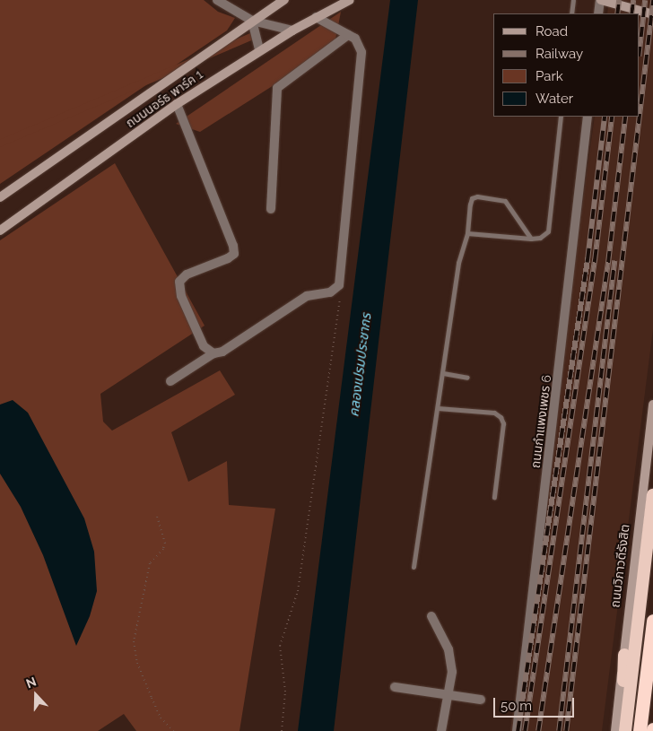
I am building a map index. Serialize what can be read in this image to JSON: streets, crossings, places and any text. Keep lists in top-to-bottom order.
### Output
{
  "streets": {
    "highway": ["ถนนวิภาวดีรังสิต"],
    "main road": ["ถนนนอร์ธ พาร์ค 1"],
    "street": ["ถนนกำแพงเพชร 6"]
  },
  "water": ["คลองเปรมประชากร"],
  "legend": [
    "Road",
    "Railway",
    "Park",
    "Water"
  ],
  "scale_bar": "50 m",
  "north": "top"
}
